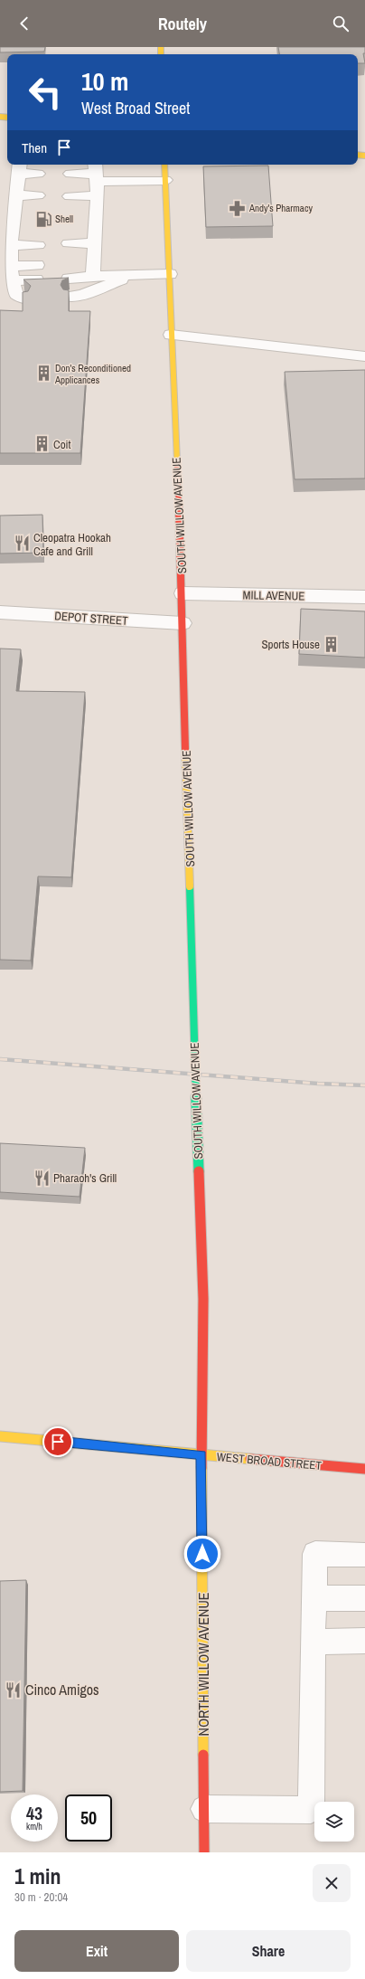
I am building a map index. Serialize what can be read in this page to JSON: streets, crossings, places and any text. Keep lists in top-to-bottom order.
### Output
{
  "streets": {
    "main road": ["SOUTH WILLOW AVENUE", "WEST BROAD STREET", "NORTH WILLOW AVENUE"],
    "street": ["MILL AVENUE", "DEPOT STREET"]
  },
  "crossings": [
    ["SOUTH WILLOW AVENUE", "MILL AVENUE"],
    ["SOUTH WILLOW AVENUE", "DEPOT STREET"],
    ["SOUTH WILLOW AVENUE", "WEST BROAD STREET"],
    ["SOUTH WILLOW AVENUE", "NORTH WILLOW AVENUE"],
    ["WEST BROAD STREET", "NORTH WILLOW AVENUE"]
  ],
  "places": {
    "pharmacy": ["Andy's Pharmacy"],
    "fuel station": ["Shell"],
    "building": ["Don's Reconditioned Applicances", "Coit", "Sports House"],
    "restaurant": ["Cleopatra Hookah Cafe and Grill", "Pharaoh's Grill", "Cinco Amigos"]
  },
  "page": {
    "header": "Routely",
    "turn": ["10 m", "West Broad Street"],
    "then": "Then",
    "speed": "43 km/h",
    "limit": "50",
    "heading": ["1 min", "30 m · 20:04"],
    "buttons": ["Exit", "Share"]
  }
}
